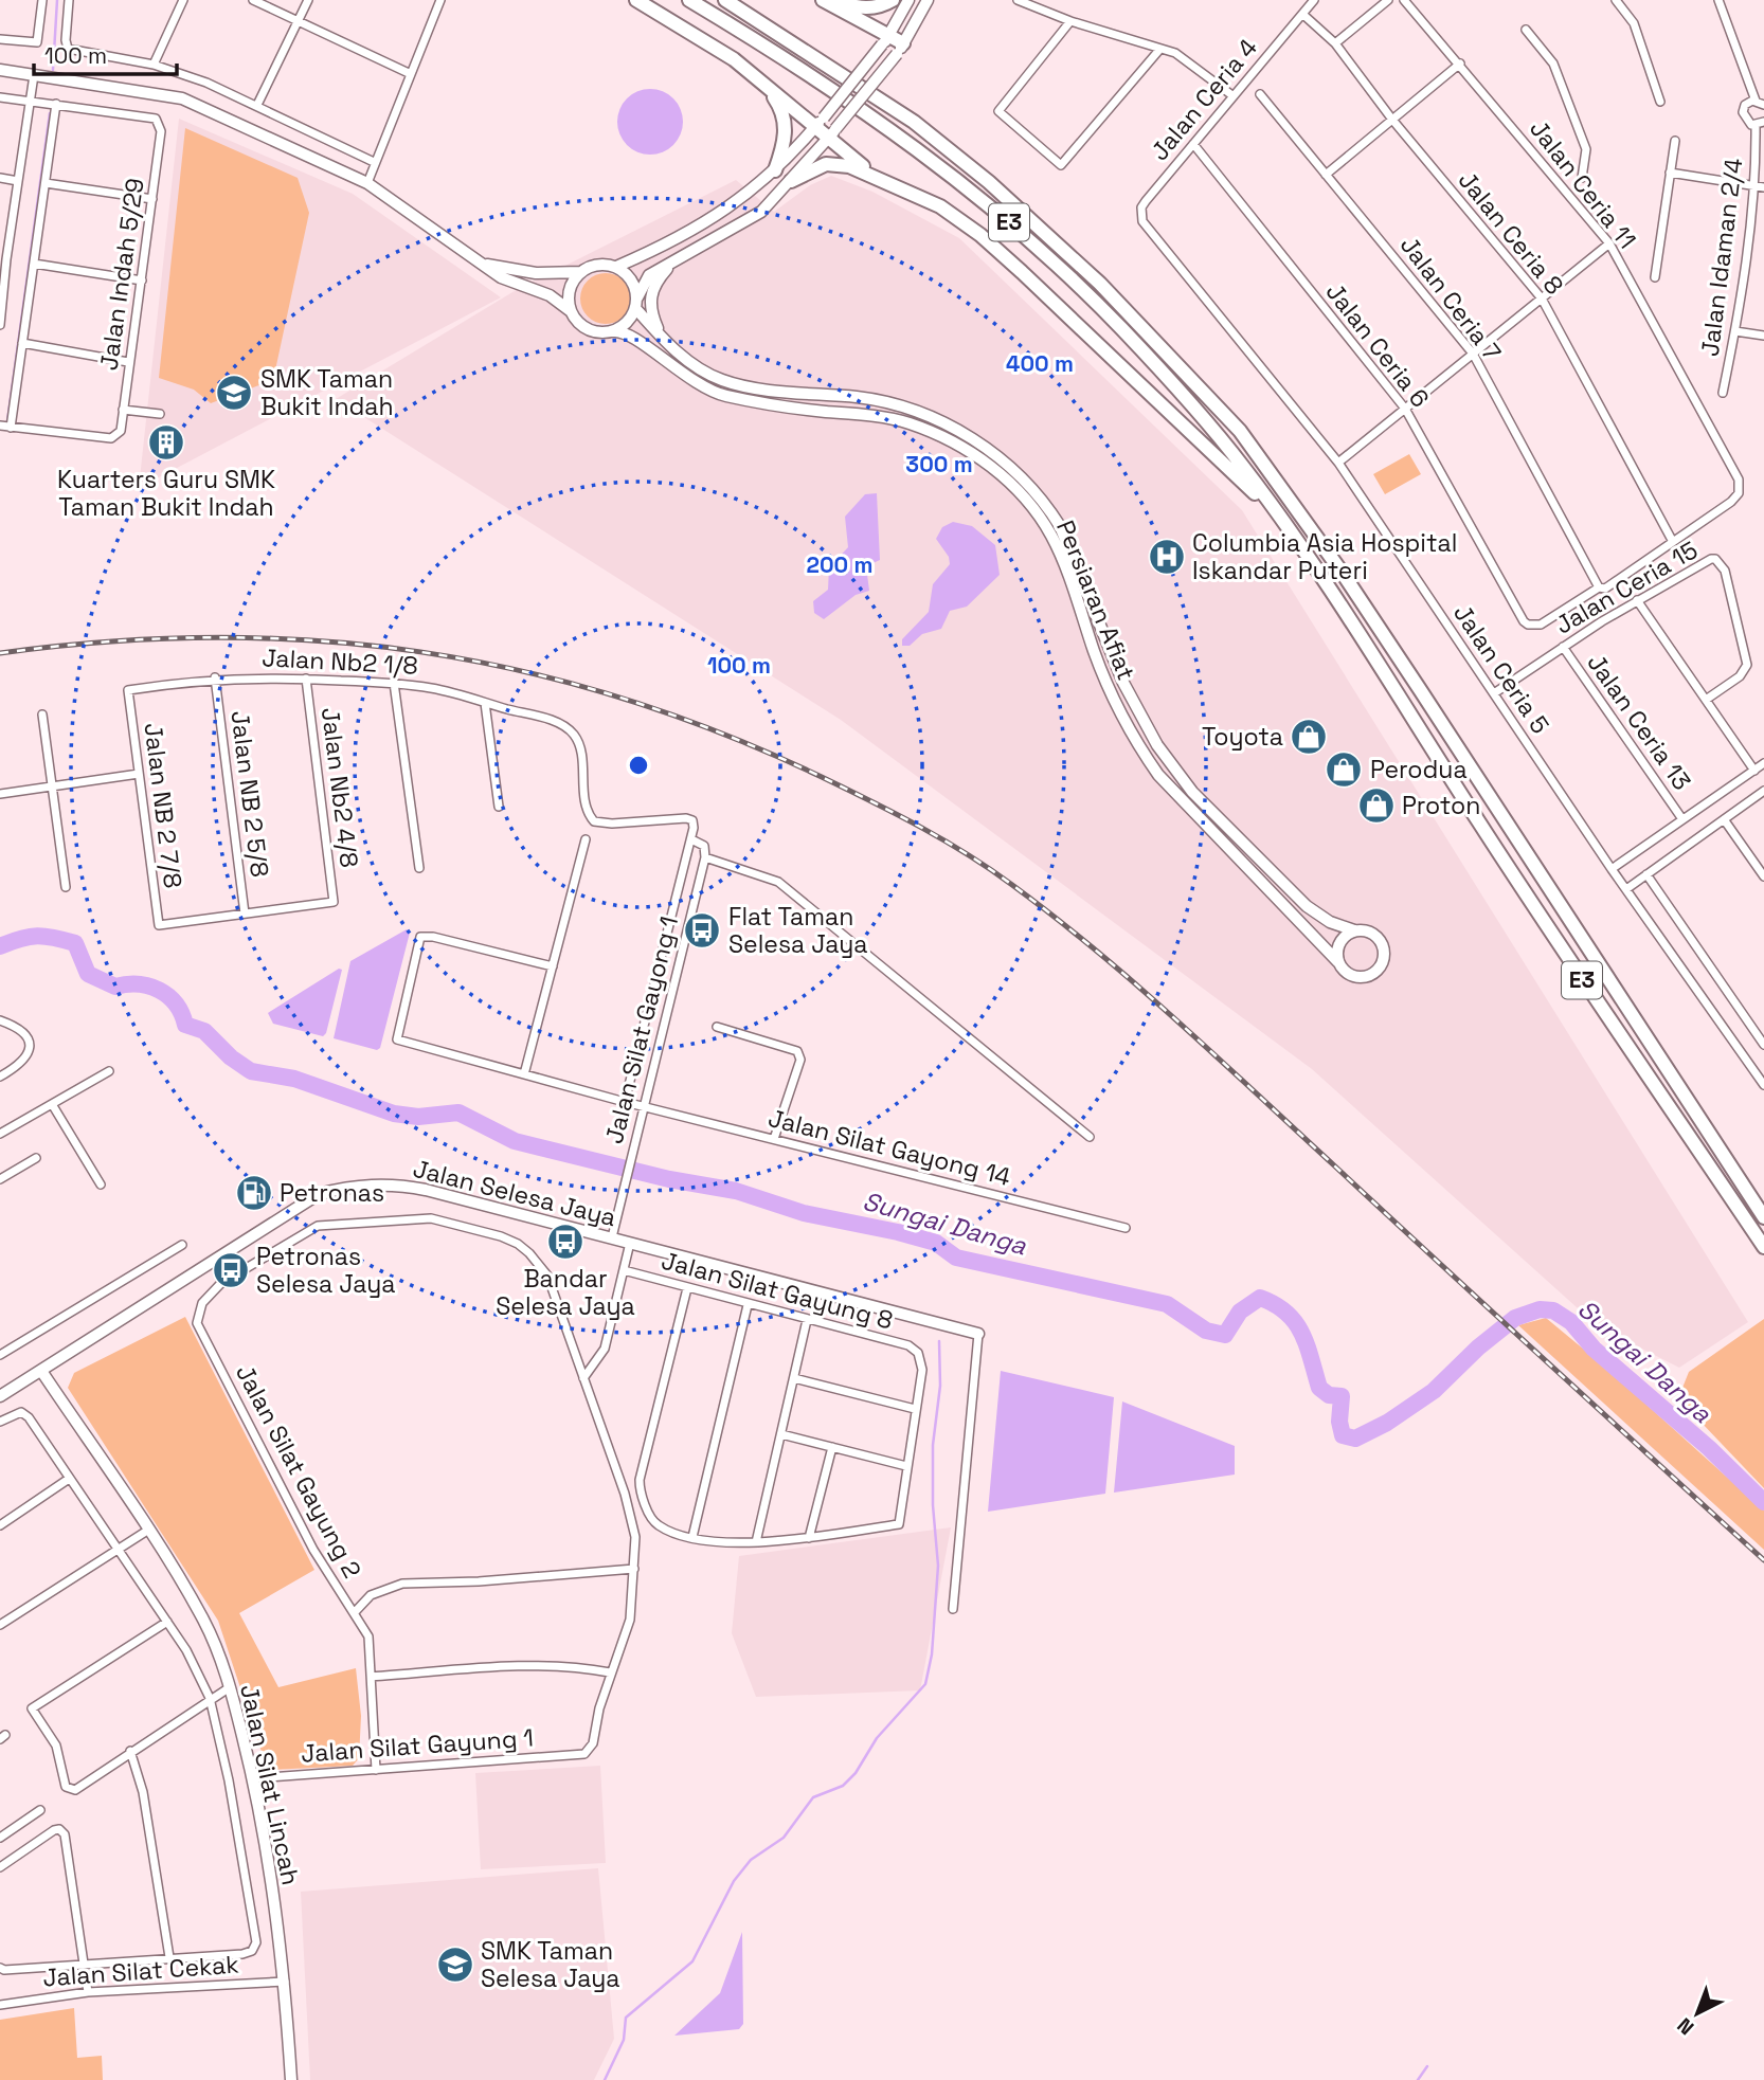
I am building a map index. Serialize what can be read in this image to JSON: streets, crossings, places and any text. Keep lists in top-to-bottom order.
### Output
{
  "streets": {
    "highway": ["E3"],
    "street": [
      "Jalan Ceria 4",
      "Jalan Ceria 11",
      "Jalan Ceria 8",
      "Jalan Idaman 2/4",
      "Jalan Indah 5/29",
      "Jalan Ceria 7",
      "Jalan Ceria 6",
      "Jalan Ceria 15",
      "Persiaran Afiat",
      "Jalan Nb2 1/8",
      "Jalan Ceria 5",
      "Jalan Ceria 13",
      "Jalan Nb2 4/8",
      "Jalan NB 2 5/8",
      "Jalan NB 2 7/8",
      "Jalan Silat Gayong 1",
      "Jalan Silat Gayong 14",
      "Jalan Selesa Jaya",
      "Jalan Silat Gayung 8",
      "Jalan Silat Gayung 2",
      "Jalan Silat Gayung 1",
      "Jalan Silat Lincah",
      "Jalan Silat Cekak"
    ]
  },
  "crossings": [
    ["Jalan Ceria 4", "Jalan Ceria 8"],
    ["Jalan Ceria 4", "Jalan Ceria 6"],
    ["Jalan Ceria 4", "Jalan Ceria 5"],
    ["Jalan Ceria 11", "Jalan Ceria 8"],
    ["Jalan Ceria 7", "Jalan Ceria 6"],
    ["Jalan Ceria 15", "Jalan Ceria 5"],
    ["Jalan Ceria 15", "Jalan Ceria 13"],
    ["Jalan Nb2 1/8", "Jalan Nb2 4/8"],
    ["Jalan Nb2 1/8", "Jalan NB 2 5/8"],
    ["Jalan Nb2 1/8", "Jalan NB 2 7/8"],
    ["Jalan Nb2 4/8", "Jalan NB 2 5/8"],
    ["Jalan Nb2 4/8", "Jalan NB 2 7/8"],
    ["Jalan NB 2 5/8", "Jalan NB 2 7/8"],
    ["Jalan Silat Gayong 1", "Jalan Silat Gayong 14"],
    ["Jalan Silat Gayong 1", "Jalan Selesa Jaya"],
    ["Jalan Selesa Jaya", "Jalan Silat Lincah"],
    ["Jalan Silat Gayung 2", "Jalan Silat Gayung 1"],
    ["Jalan Silat Gayung 1", "Jalan Silat Lincah"],
    ["Jalan Silat Lincah", "Jalan Silat Cekak"]
  ],
  "water": ["Sungai Danga"],
  "places": {
    "school or university": ["SMK Taman Bukit Indah", "SMK Taman Selesa Jaya"],
    "building": ["Kuarters Guru SMK Taman Bukit Indah"],
    "hospital": ["Columbia Asia Hospital Iskandar Puteri"],
    "shop": ["Toyota", "Perodua", "Proton"],
    "bus stop": ["Flat Taman Selesa Jaya", "Bandar Selesa Jaya", "Petronas Selesa Jaya"],
    "fuel station": ["Petronas"]
  },
  "scale_bar": "100 m",
  "north": "bottom left",
  "rings": [
    "400 m",
    "300 m",
    "200 m",
    "100 m"
  ]
}
